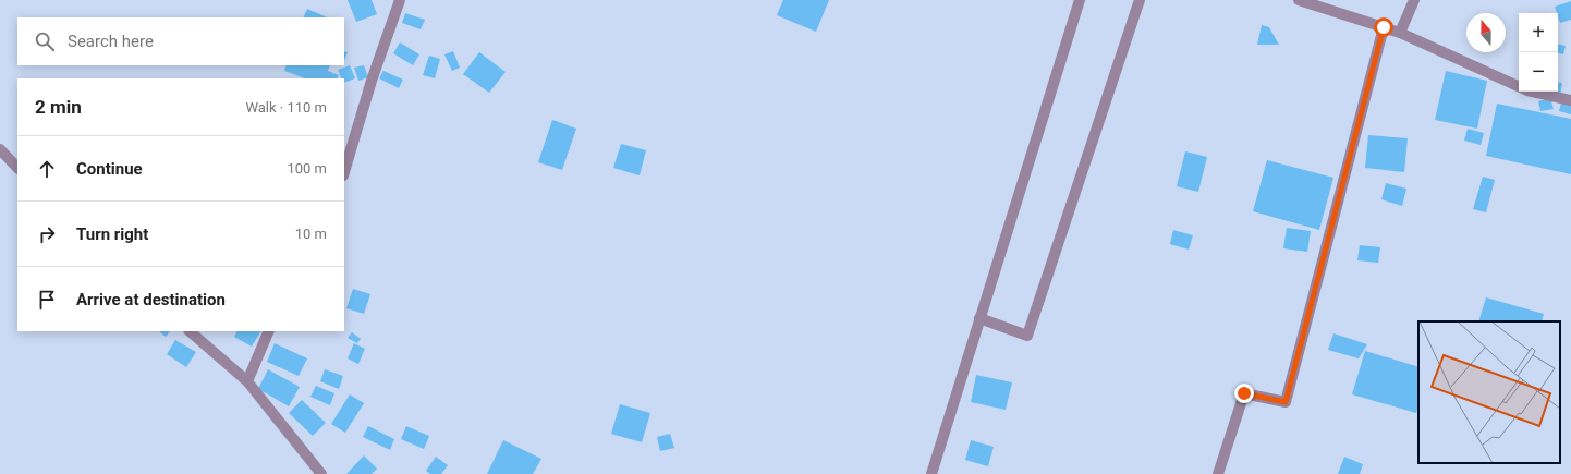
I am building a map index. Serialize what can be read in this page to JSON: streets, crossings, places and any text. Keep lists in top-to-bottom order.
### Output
{
  "north": "top",
  "page": {
    "map_buttons": ["+", "−"],
    "search": "Search here",
    "heading": ["2 min", "Walk · 110 m"],
    "list": [
      ["Continue", "100 m"],
      ["Turn right", "10 m"],
      "Arrive at destination"
    ]
  }
}
